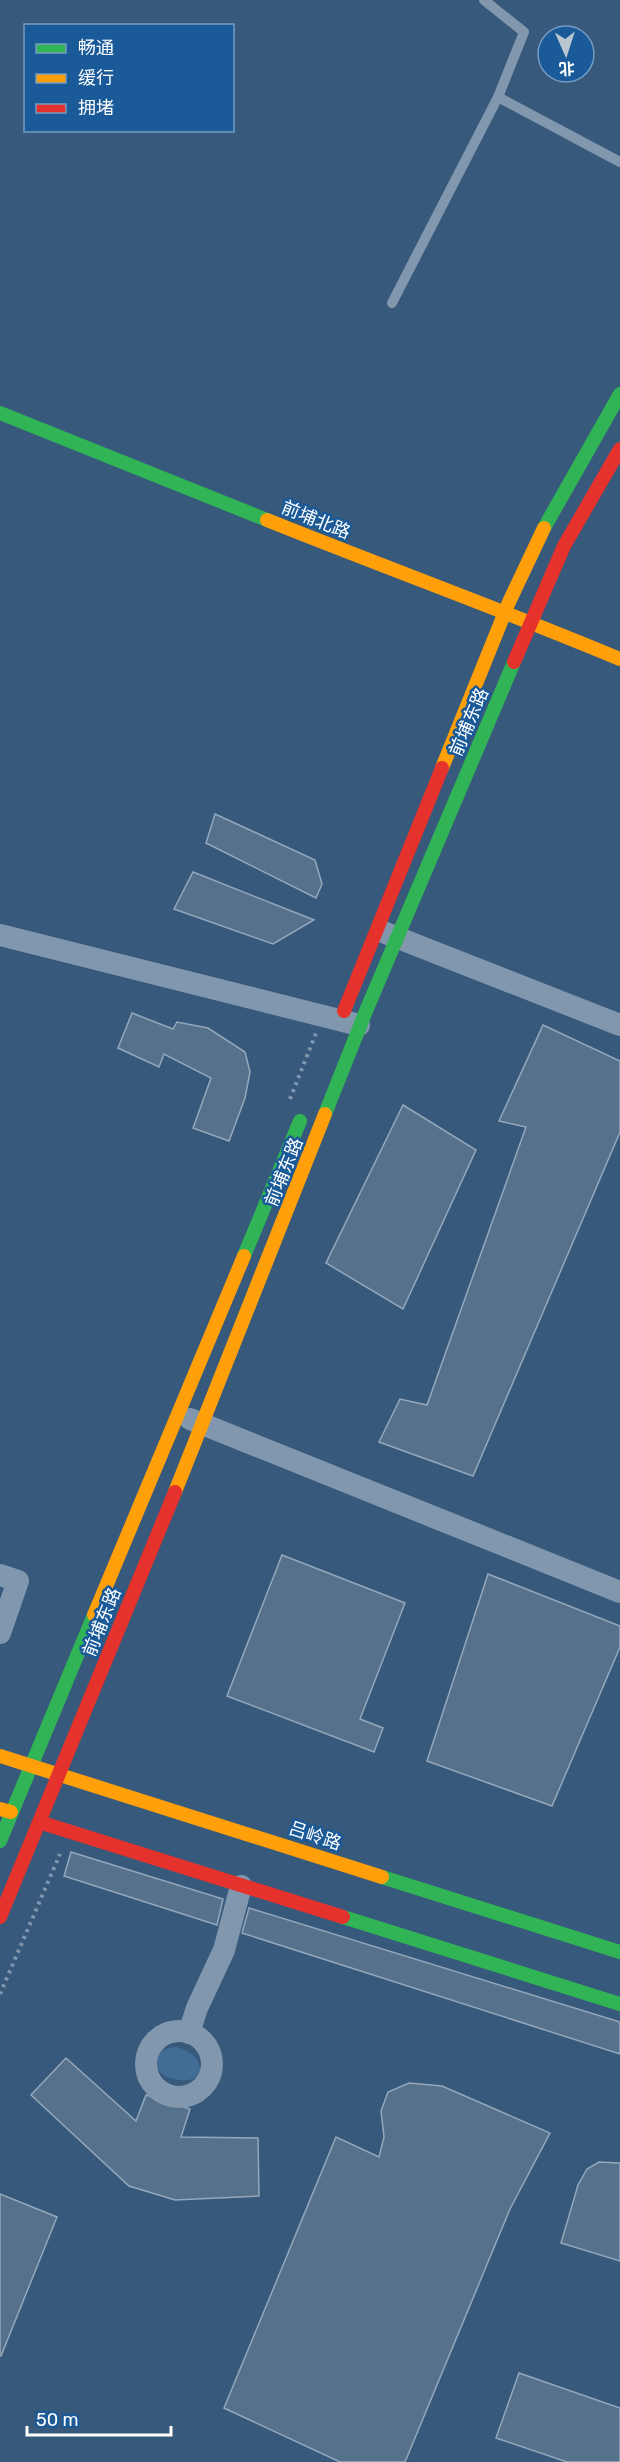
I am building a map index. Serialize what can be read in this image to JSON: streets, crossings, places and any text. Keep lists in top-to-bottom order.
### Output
{
  "streets": {
    "main road": ["前埔北路", "前埔东路", "吕岭路"]
  },
  "crossings": [
    ["前埔北路", "前埔东路"],
    ["前埔东路", "吕岭路"]
  ],
  "legend": ["畅通", "缓行", "拥堵"],
  "scale_bar": "50 m",
  "north": "bottom"
}
